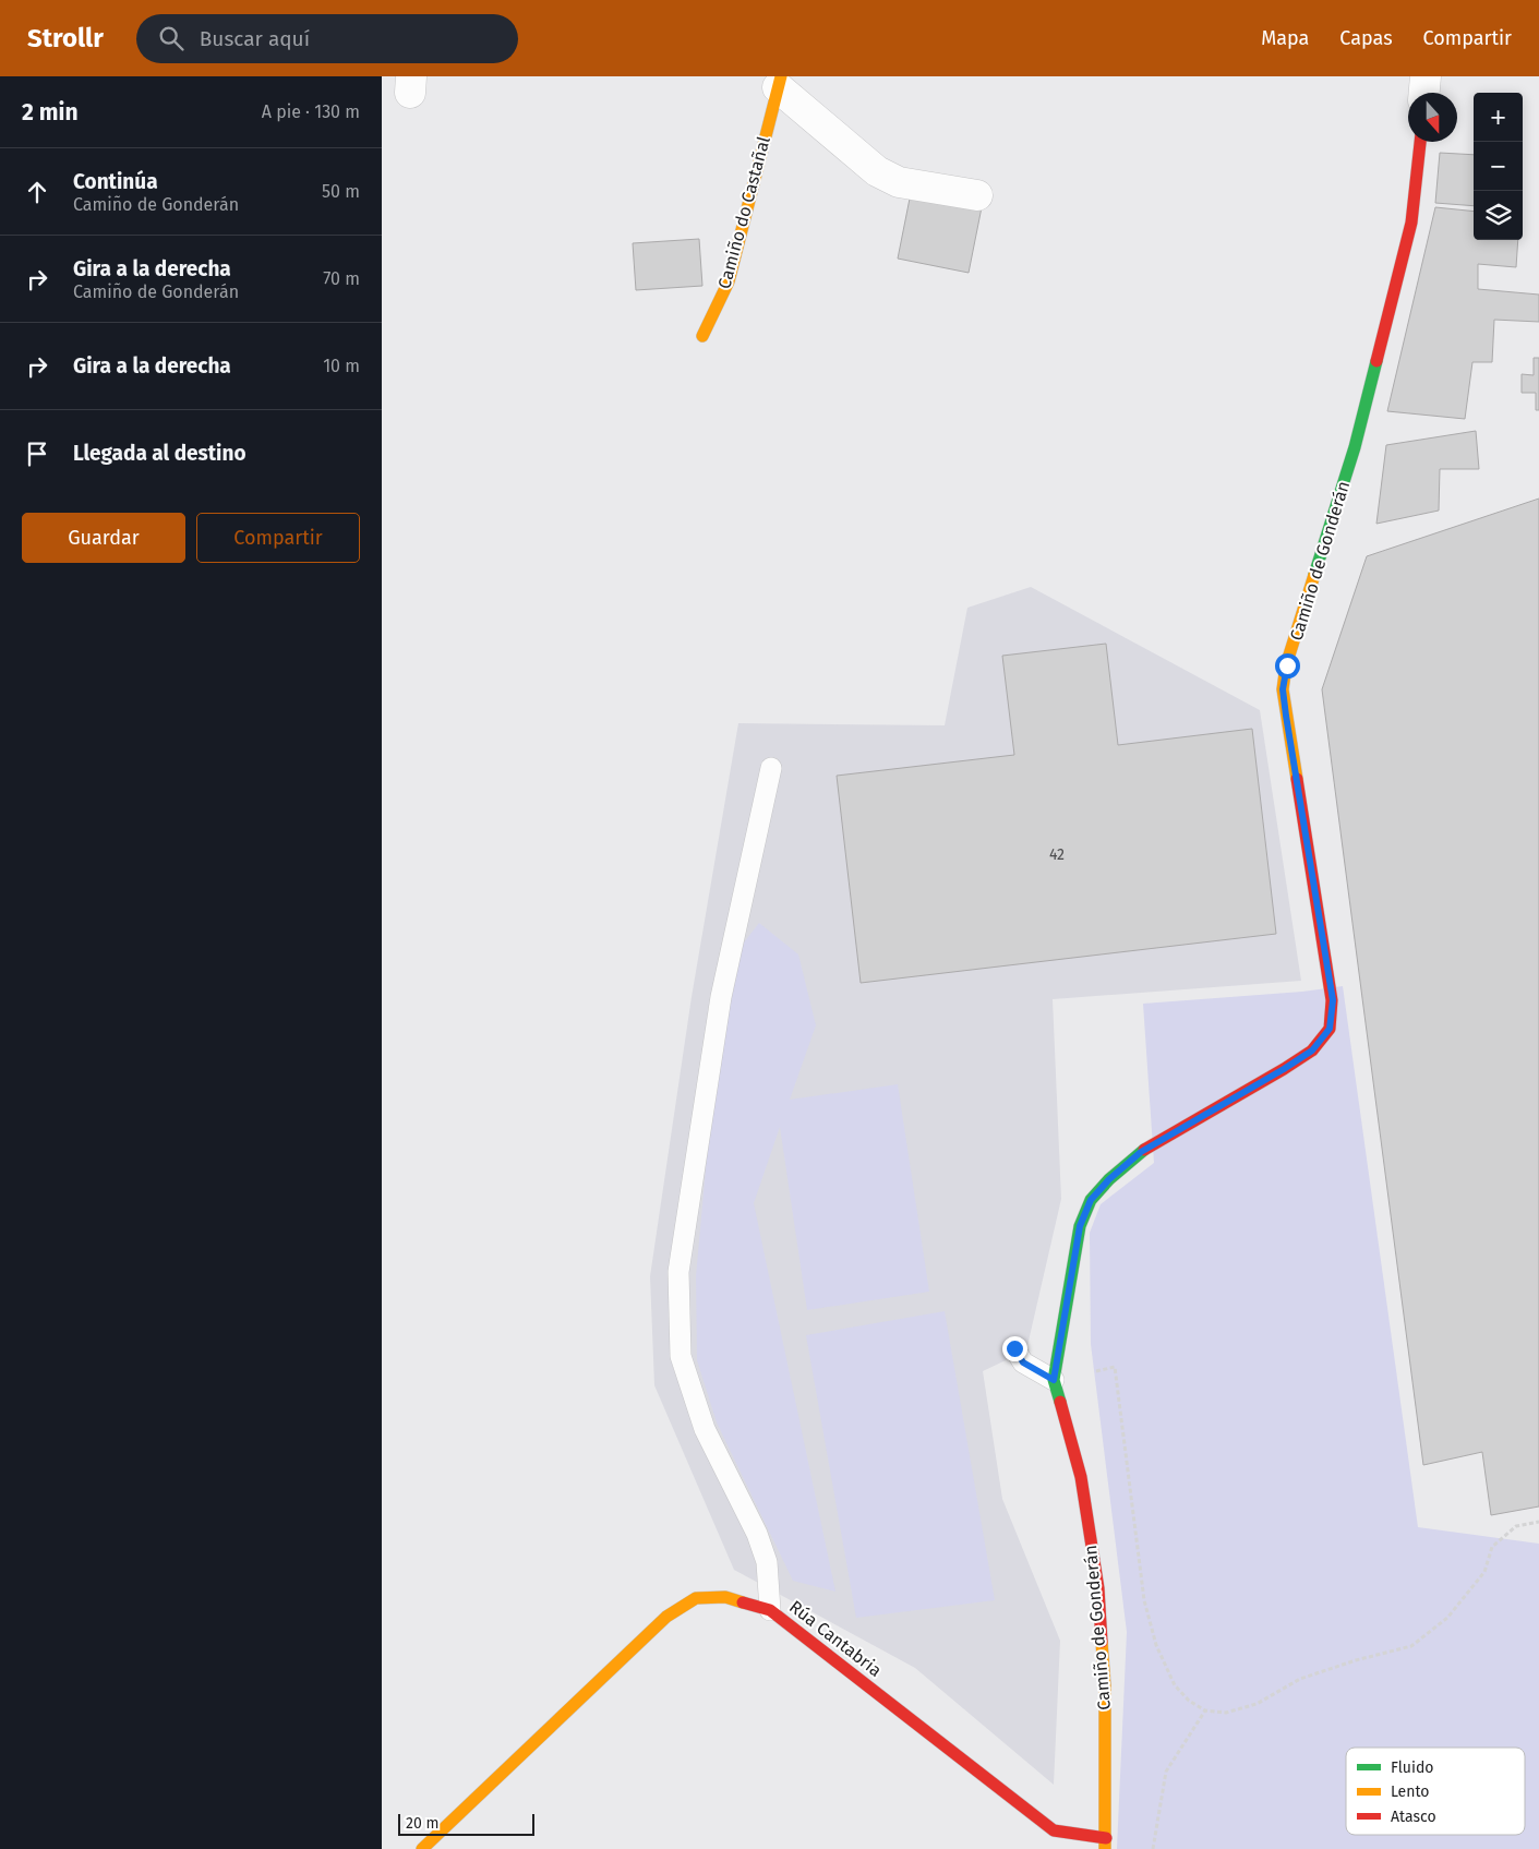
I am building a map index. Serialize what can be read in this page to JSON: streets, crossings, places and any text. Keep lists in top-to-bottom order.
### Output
{
  "streets": {
    "street": ["Camiño do Castañal", "Camiño de Gonderán", "Rúa Cantabria"]
  },
  "crossings": [
    ["Camiño de Gonderán", "Rúa Cantabria"]
  ],
  "house_numbers": ["42"],
  "legend": ["Fluido", "Lento", "Atasco"],
  "scale_bar": "20 m",
  "north": "bottom",
  "page": {
    "header": "Strollr",
    "search": "Buscar aquí",
    "nav": ["Mapa", "Capas", "Compartir"],
    "heading": ["2 min", "A pie · 130 m"],
    "map_buttons": ["+", "−"],
    "list": [
      ["Continúa", "Camiño de Gonderán", "50 m"],
      ["Gira a la derecha", "Camiño de Gonderán", "70 m"],
      ["Gira a la derecha", "10 m"],
      "Llegada al destino"
    ],
    "buttons": ["Guardar", "Compartir"],
    "scale": "20 m"
  }
}
